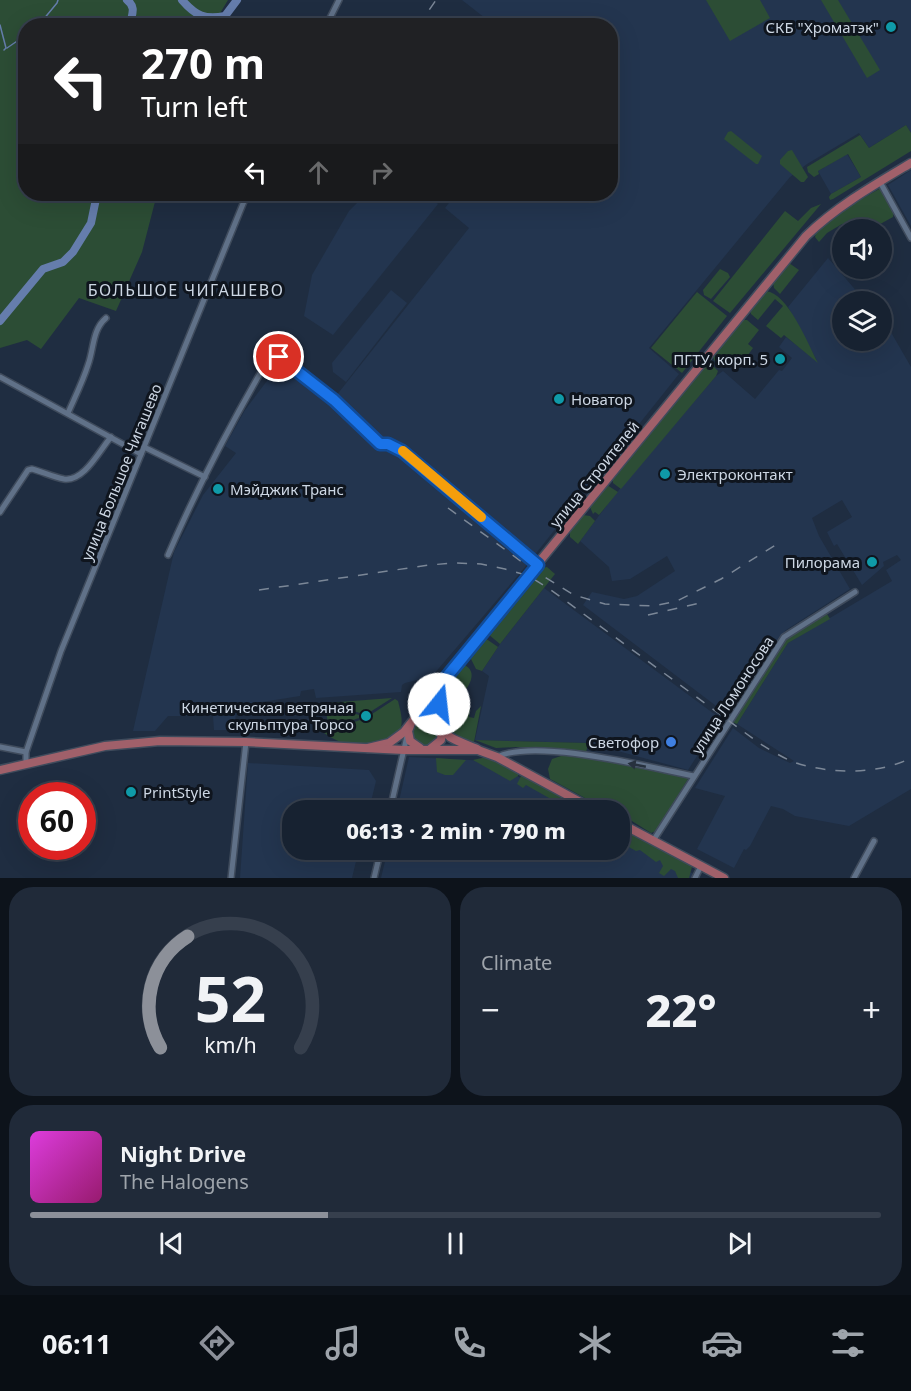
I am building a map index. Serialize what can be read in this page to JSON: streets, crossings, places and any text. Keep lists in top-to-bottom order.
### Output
{
  "streets": {
    "main road": ["улица Строителей"],
    "street": ["улица Большое Чигашево", "улица Ломоносова"]
  },
  "districts": ["БОЛЬШОЕ ЧИГАШЕВО"],
  "places": [
    "СКБ \"Хроматэк\"",
    "ПГТУ, корп. 5",
    "Новатор",
    "Электроконтакт",
    "Мэйджик Транс",
    "Пилорама",
    "Кинетическая ветряная скульптура Торсо",
    "Светофор",
    "PrintStyle"
  ],
  "page": {
    "turn": ["270 m", "Turn left"],
    "limit": "60",
    "trip": "06:13 · 2 min · 790 m",
    "tile": "Climate",
    "heat": ["−", "22°", "+"],
    "song": ["Night Drive", "The Halogens"],
    "tabs": "06:11",
    "gauge": ["52", "km/h"]
  }
}
